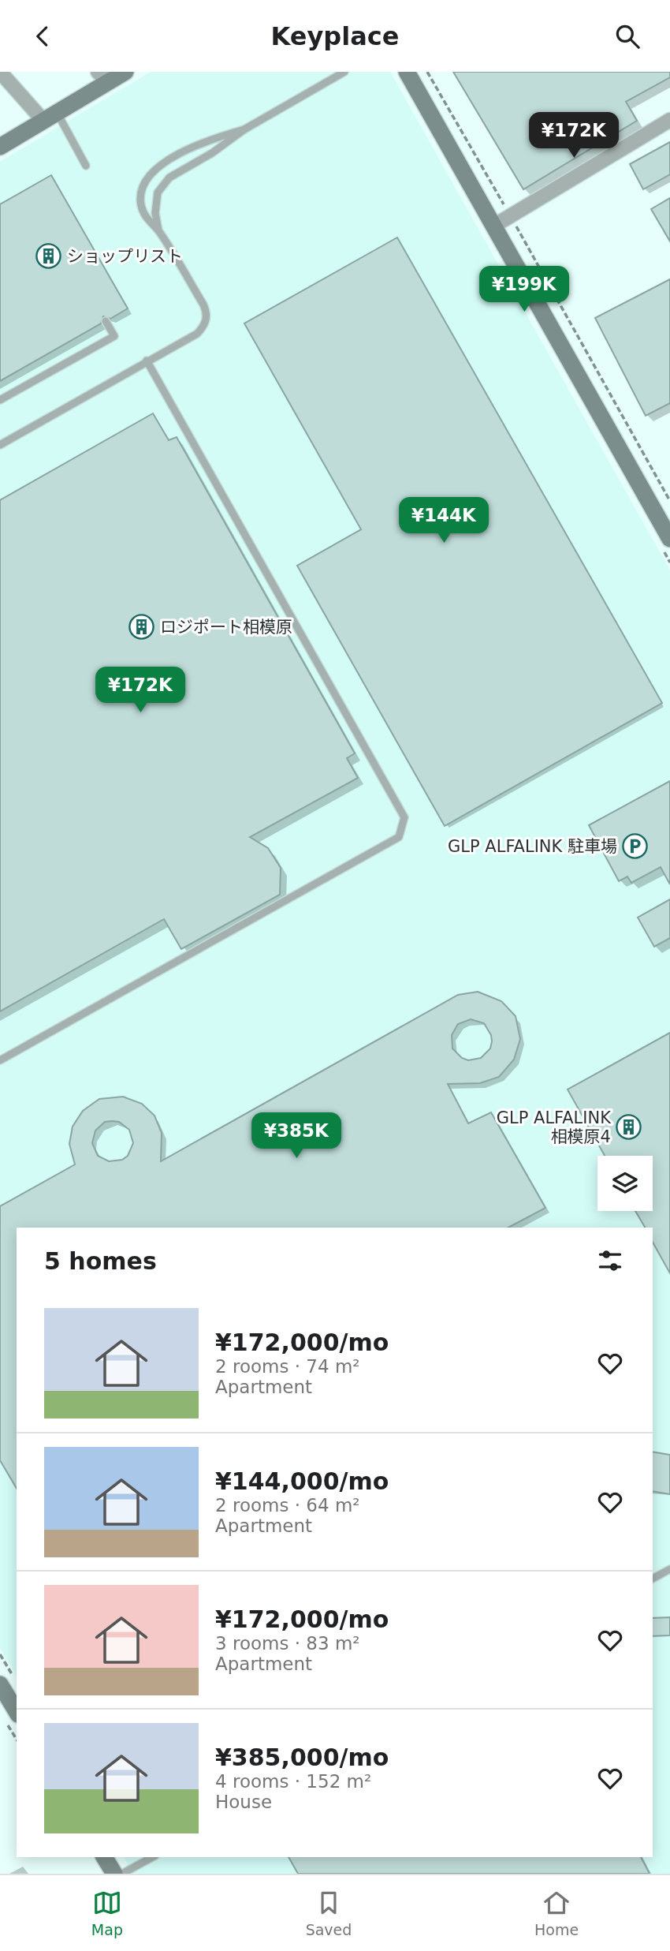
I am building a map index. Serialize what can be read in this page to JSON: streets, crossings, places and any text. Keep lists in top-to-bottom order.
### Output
{
  "places": {
    "building": ["ショップリスト", "ロジポート相模原", "GLP ALFALINK 相模原4"],
    "parking": ["GLP ALFALINK 駐車場"]
  },
  "page": {
    "header": "Keyplace",
    "price": [
      "¥172K",
      "¥199K",
      "¥144K",
      "¥172K",
      "¥385K"
    ],
    "heading": "5 homes",
    "list": [
      {
        "name": "¥172,000/mo",
        "note": "2 rooms · 74 m² · Apartment"
      },
      {
        "name": "¥144,000/mo",
        "note": "2 rooms · 64 m² · Apartment"
      },
      {
        "name": "¥172,000/mo",
        "note": "3 rooms · 83 m² · Apartment"
      },
      {
        "name": "¥385,000/mo",
        "note": "4 rooms · 152 m² · House"
      }
    ],
    "tabs": ["Map", "Saved", "Home"]
  }
}
